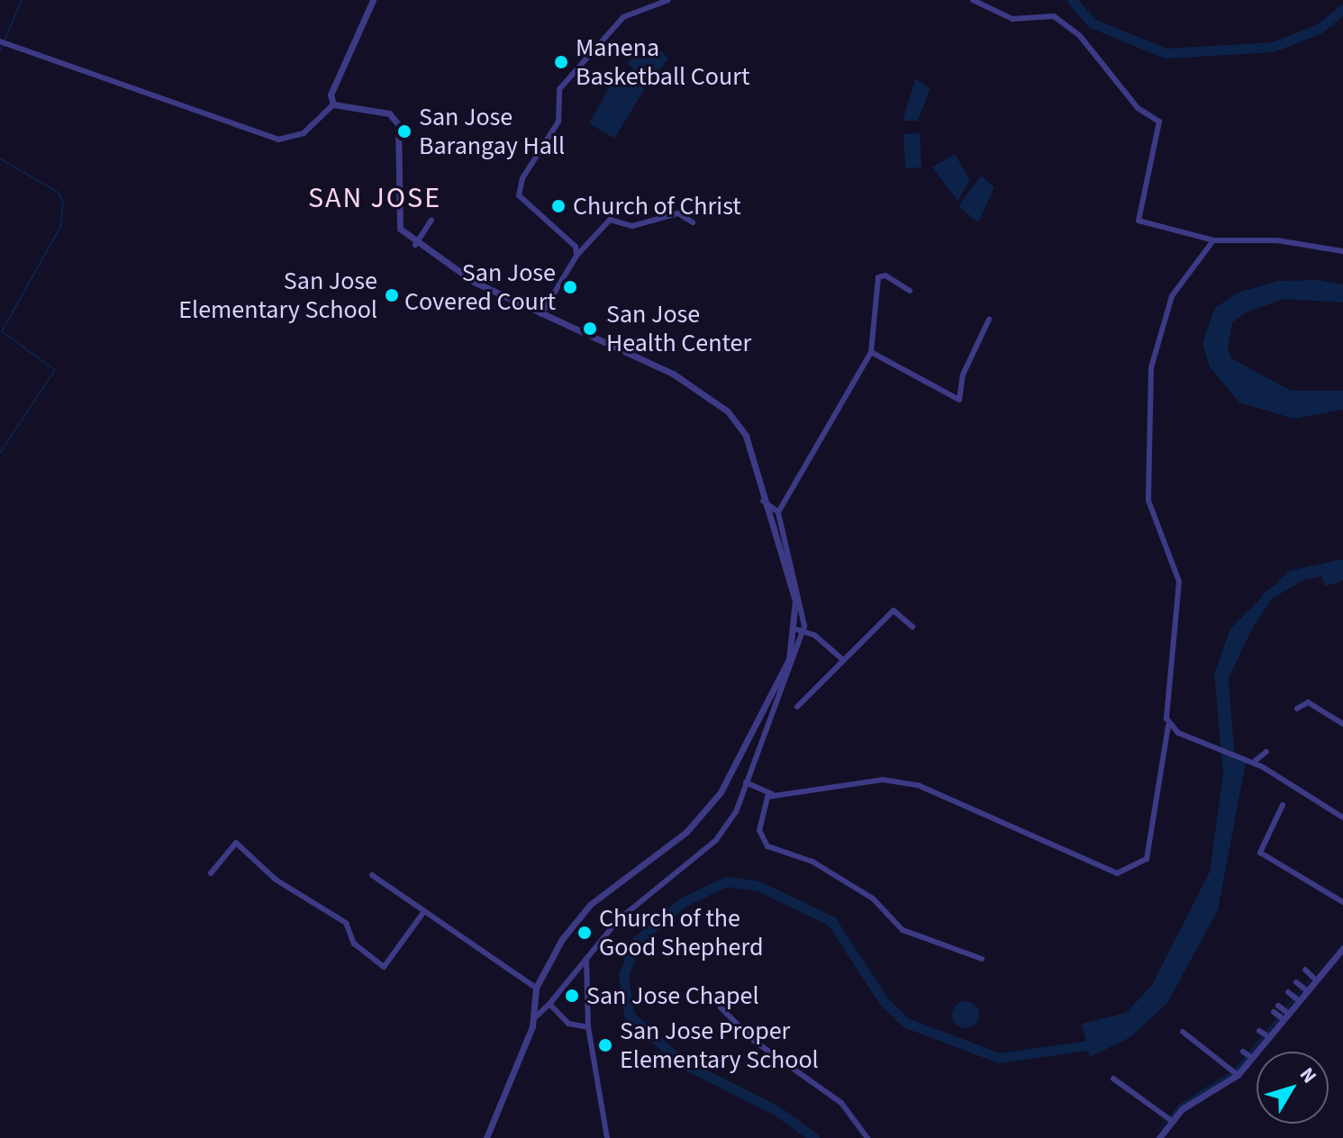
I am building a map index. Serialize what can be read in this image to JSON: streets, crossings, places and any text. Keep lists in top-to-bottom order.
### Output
{
  "districts": ["SAN JOSE"],
  "places": [
    "Manena Basketball Court",
    "San Jose Barangay Hall",
    "Church of Christ",
    "San Jose Covered Court",
    "San Jose Elementary School",
    "San Jose Health Center",
    "Church of the Good Shepherd",
    "San Jose Chapel",
    "San Jose Proper Elementary School"
  ],
  "north": "top right"
}
